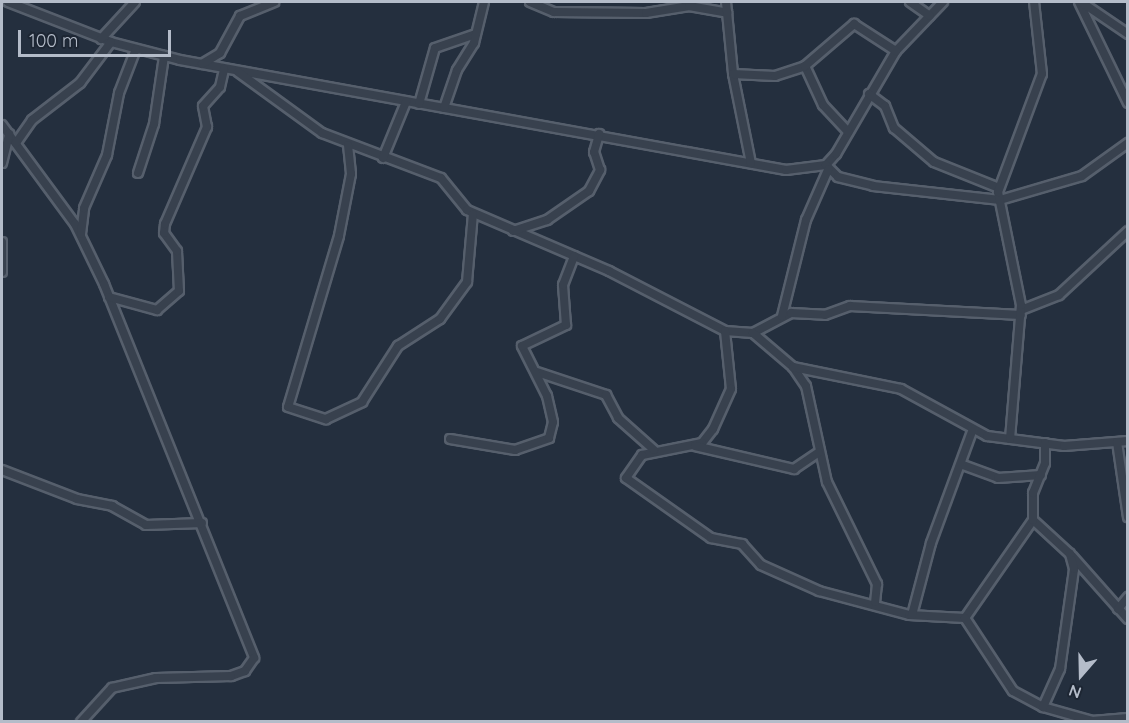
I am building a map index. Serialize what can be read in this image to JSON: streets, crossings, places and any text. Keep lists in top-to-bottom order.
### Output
{
  "scale_bar": "100 m",
  "north": "bottom"
}
